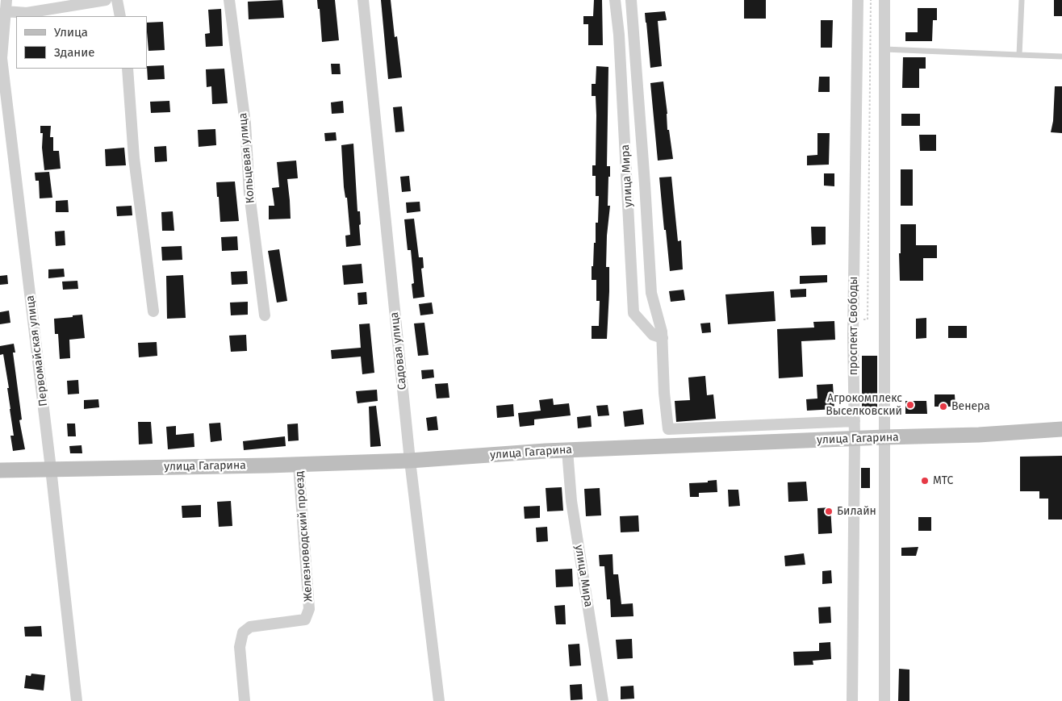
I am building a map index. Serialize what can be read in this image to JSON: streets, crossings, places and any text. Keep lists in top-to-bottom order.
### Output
{
  "streets": {
    "main road": ["улица Гагарина"],
    "street": [
      "Кольцевая улица",
      "улица Мира",
      "проспект Свободы",
      "Первомайская улица",
      "Садовая улица",
      "Железноводский проезд"
    ]
  },
  "crossings": [
    ["улица Мира", "проспект Свободы"],
    ["улица Мира", "улица Гагарина"],
    ["проспект Свободы", "улица Гагарина"],
    ["Первомайская улица", "улица Гагарина"],
    ["Садовая улица", "улица Гагарина"],
    ["улица Гагарина", "Железноводский проезд"]
  ],
  "places": [
    "Агрокомплекс Выселковский",
    "Венера",
    "МТС",
    "Билайн"
  ],
  "legend": ["Улица", "Здание"]
}
